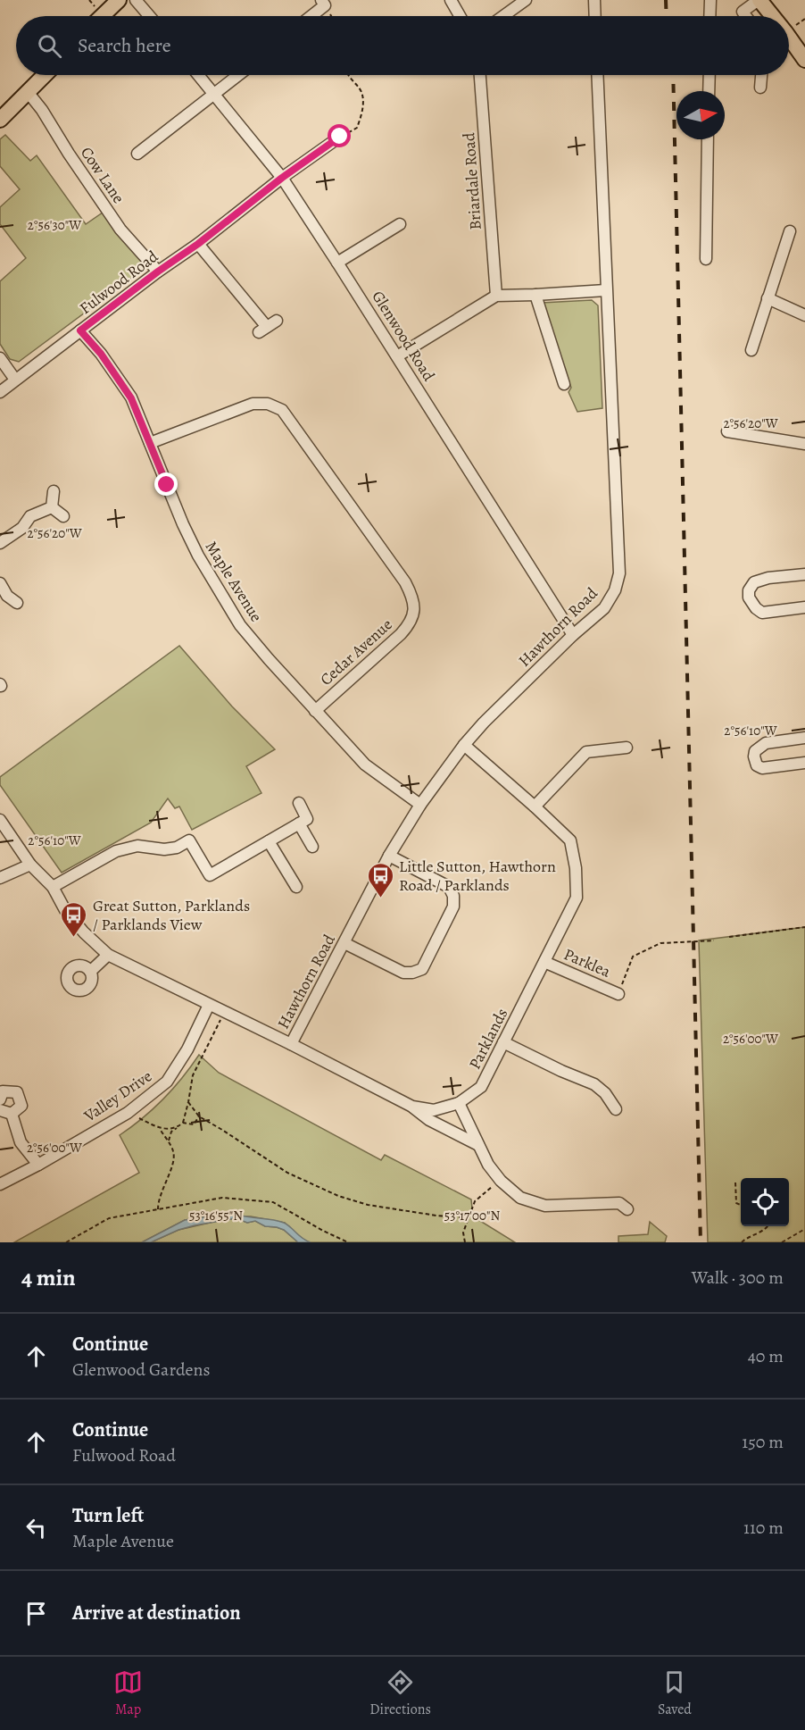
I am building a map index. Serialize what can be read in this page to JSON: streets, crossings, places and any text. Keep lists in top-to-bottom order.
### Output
{
  "streets": {
    "street": [
      "Cow Lane",
      "Briardale Road",
      "Fulwood Road",
      "Glenwood Road",
      "Maple Avenue",
      "Hawthorn Road",
      "Cedar Avenue",
      "Parklea",
      "Parklands",
      "Valley Drive"
    ]
  },
  "crossings": [
    ["Cow Lane", "Fulwood Road"],
    ["Fulwood Road", "Glenwood Road"],
    ["Fulwood Road", "Maple Avenue"],
    ["Glenwood Road", "Hawthorn Road"],
    ["Maple Avenue", "Hawthorn Road"],
    ["Maple Avenue", "Cedar Avenue"],
    ["Hawthorn Road", "Parklands"],
    ["Parklea", "Parklands"],
    ["Parklands", "Valley Drive"]
  ],
  "places": {
    "bus stop": ["Little Sutton, Hawthorn Road / Parklands", "Great Sutton, Parklands / Parklands View"]
  },
  "north": "right",
  "page": {
    "search": "Search here",
    "heading": ["4 min", "Walk · 300 m"],
    "list": [
      ["Continue", "Glenwood Gardens", "40 m"],
      ["Continue", "Fulwood Road", "150 m"],
      ["Turn left", "Maple Avenue", "110 m"],
      "Arrive at destination"
    ],
    "nav": ["Map", "Directions", "Saved"]
  },
  "coordinates": [
    "2°56'30\"W",
    "2°56'20\"W",
    "2°56'10\"W",
    "2°56'00\"W",
    "53°16'55\"N",
    "53°17'00\"N"
  ]
}
